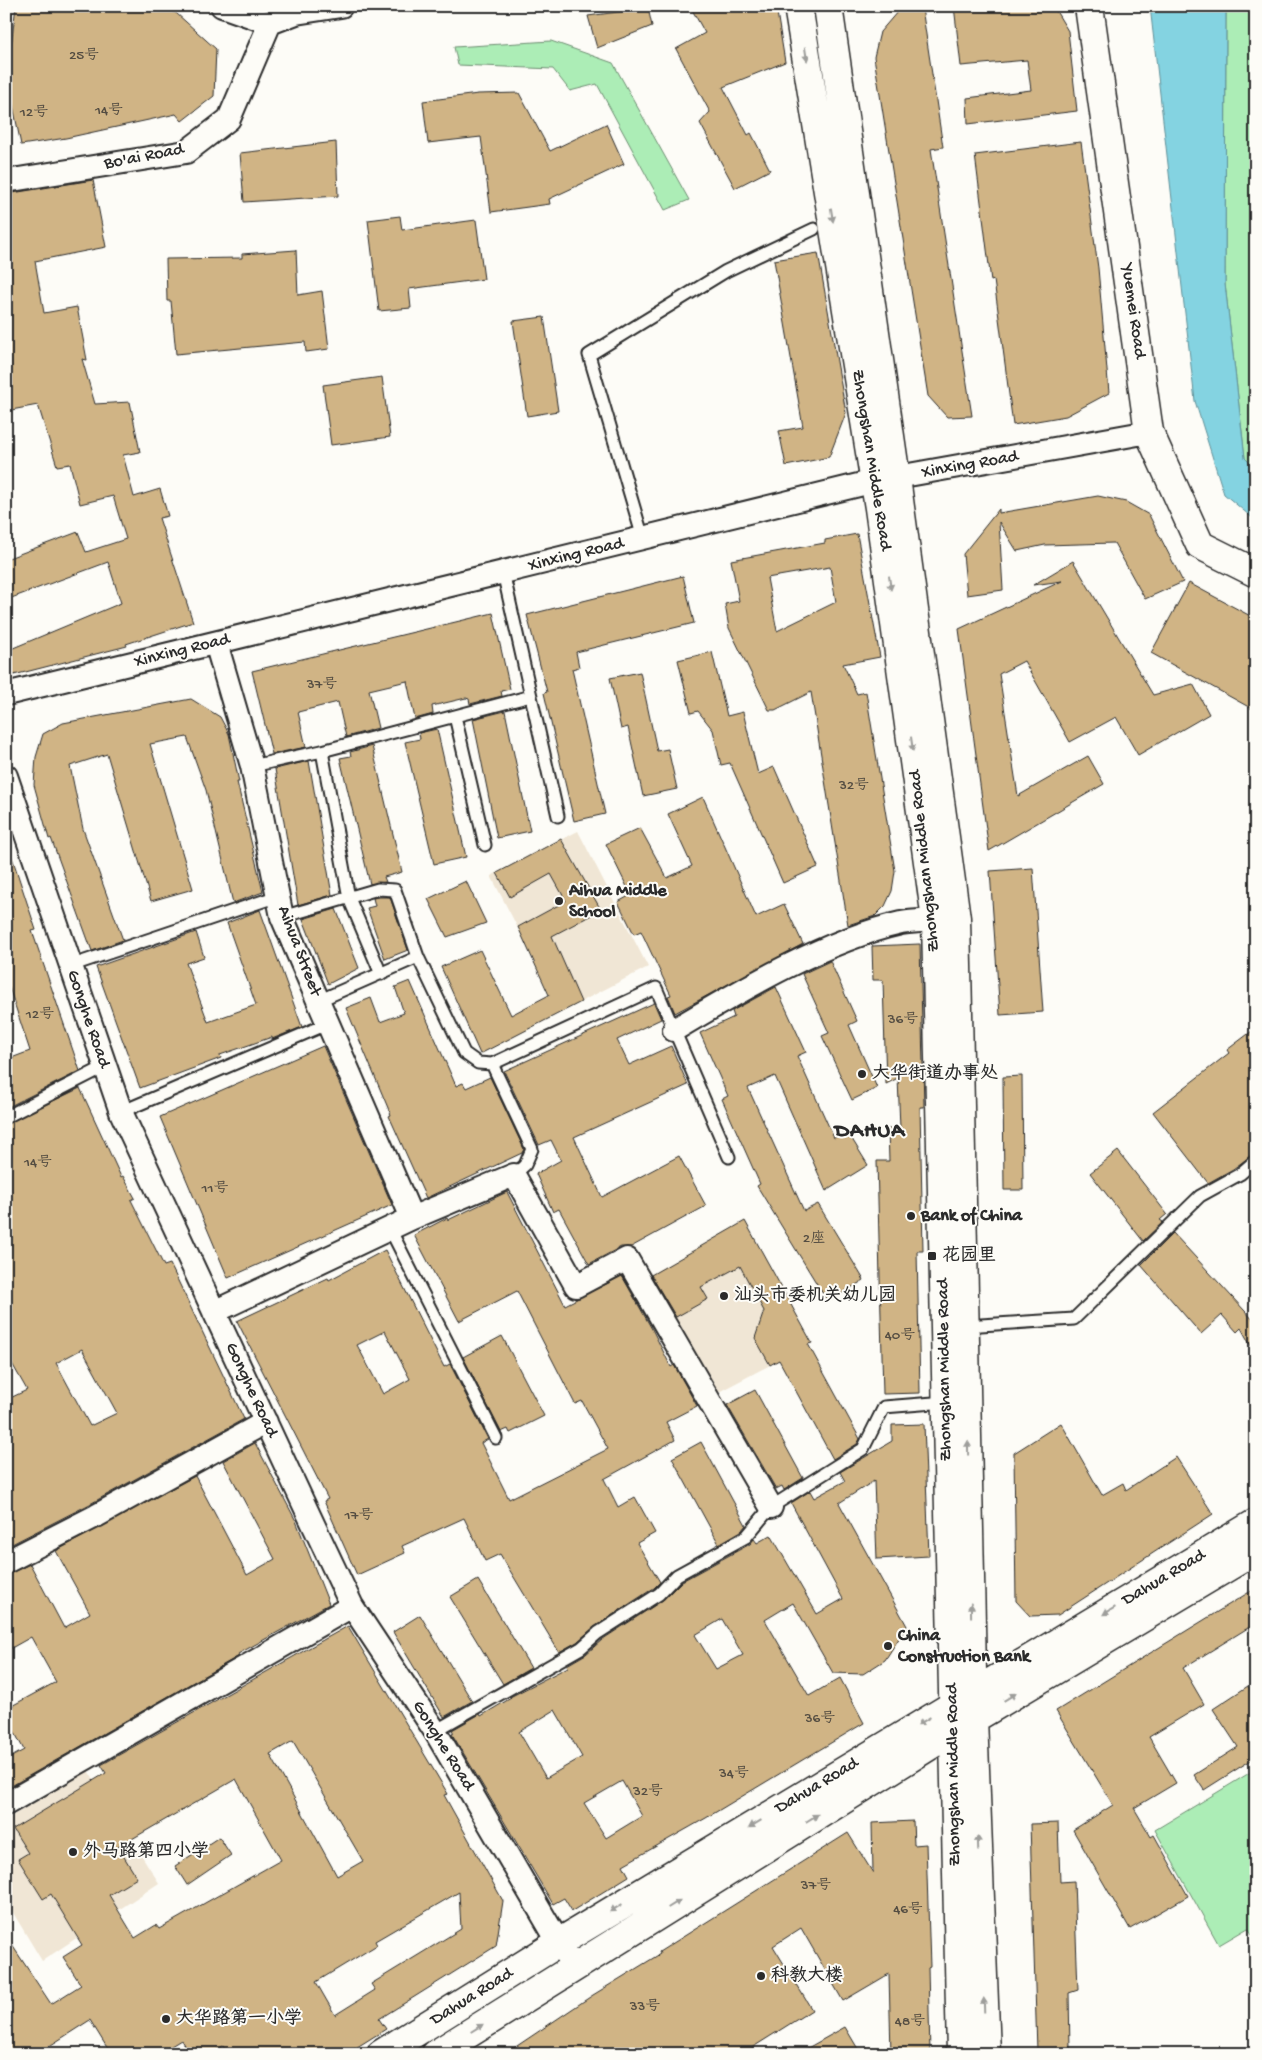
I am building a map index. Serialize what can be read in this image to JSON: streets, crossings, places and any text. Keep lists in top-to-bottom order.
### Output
{
  "streets": {
    "main road": ["Yuemei Road", "Zhongshan Middle Road", "Dahua Road"],
    "street": [
      "Bo'ai Road",
      "Xinxing Road",
      "Aihua Street",
      "Gonghe Road"
    ]
  },
  "crossings": [
    ["Yuemei Road", "Xinxing Road"],
    ["Zhongshan Middle Road", "Xinxing Road"],
    ["Zhongshan Middle Road", "Dahua Road"],
    ["Xinxing Road", "Aihua Street"],
    ["Gonghe Road", "Dahua Road"]
  ],
  "districts": ["DAHUA"],
  "places": {
    "other": [
      "Aihua Middle School",
      "大华街道办事处",
      "Bank of China",
      "汕头市委机关幼儿园",
      "China Construction Bank",
      "外马路第四小学",
      "科教大楼",
      "大华路第一小学"
    ],
    "transit": ["花园里"]
  },
  "house_numbers": [
    "25号",
    "14号",
    "12号",
    "37号",
    "32号",
    "12号",
    "36号",
    "14号",
    "11号",
    "2座",
    "40号",
    "17号",
    "36号",
    "34号",
    "32号",
    "37号",
    "46号",
    "33号",
    "48号"
  ]
}
